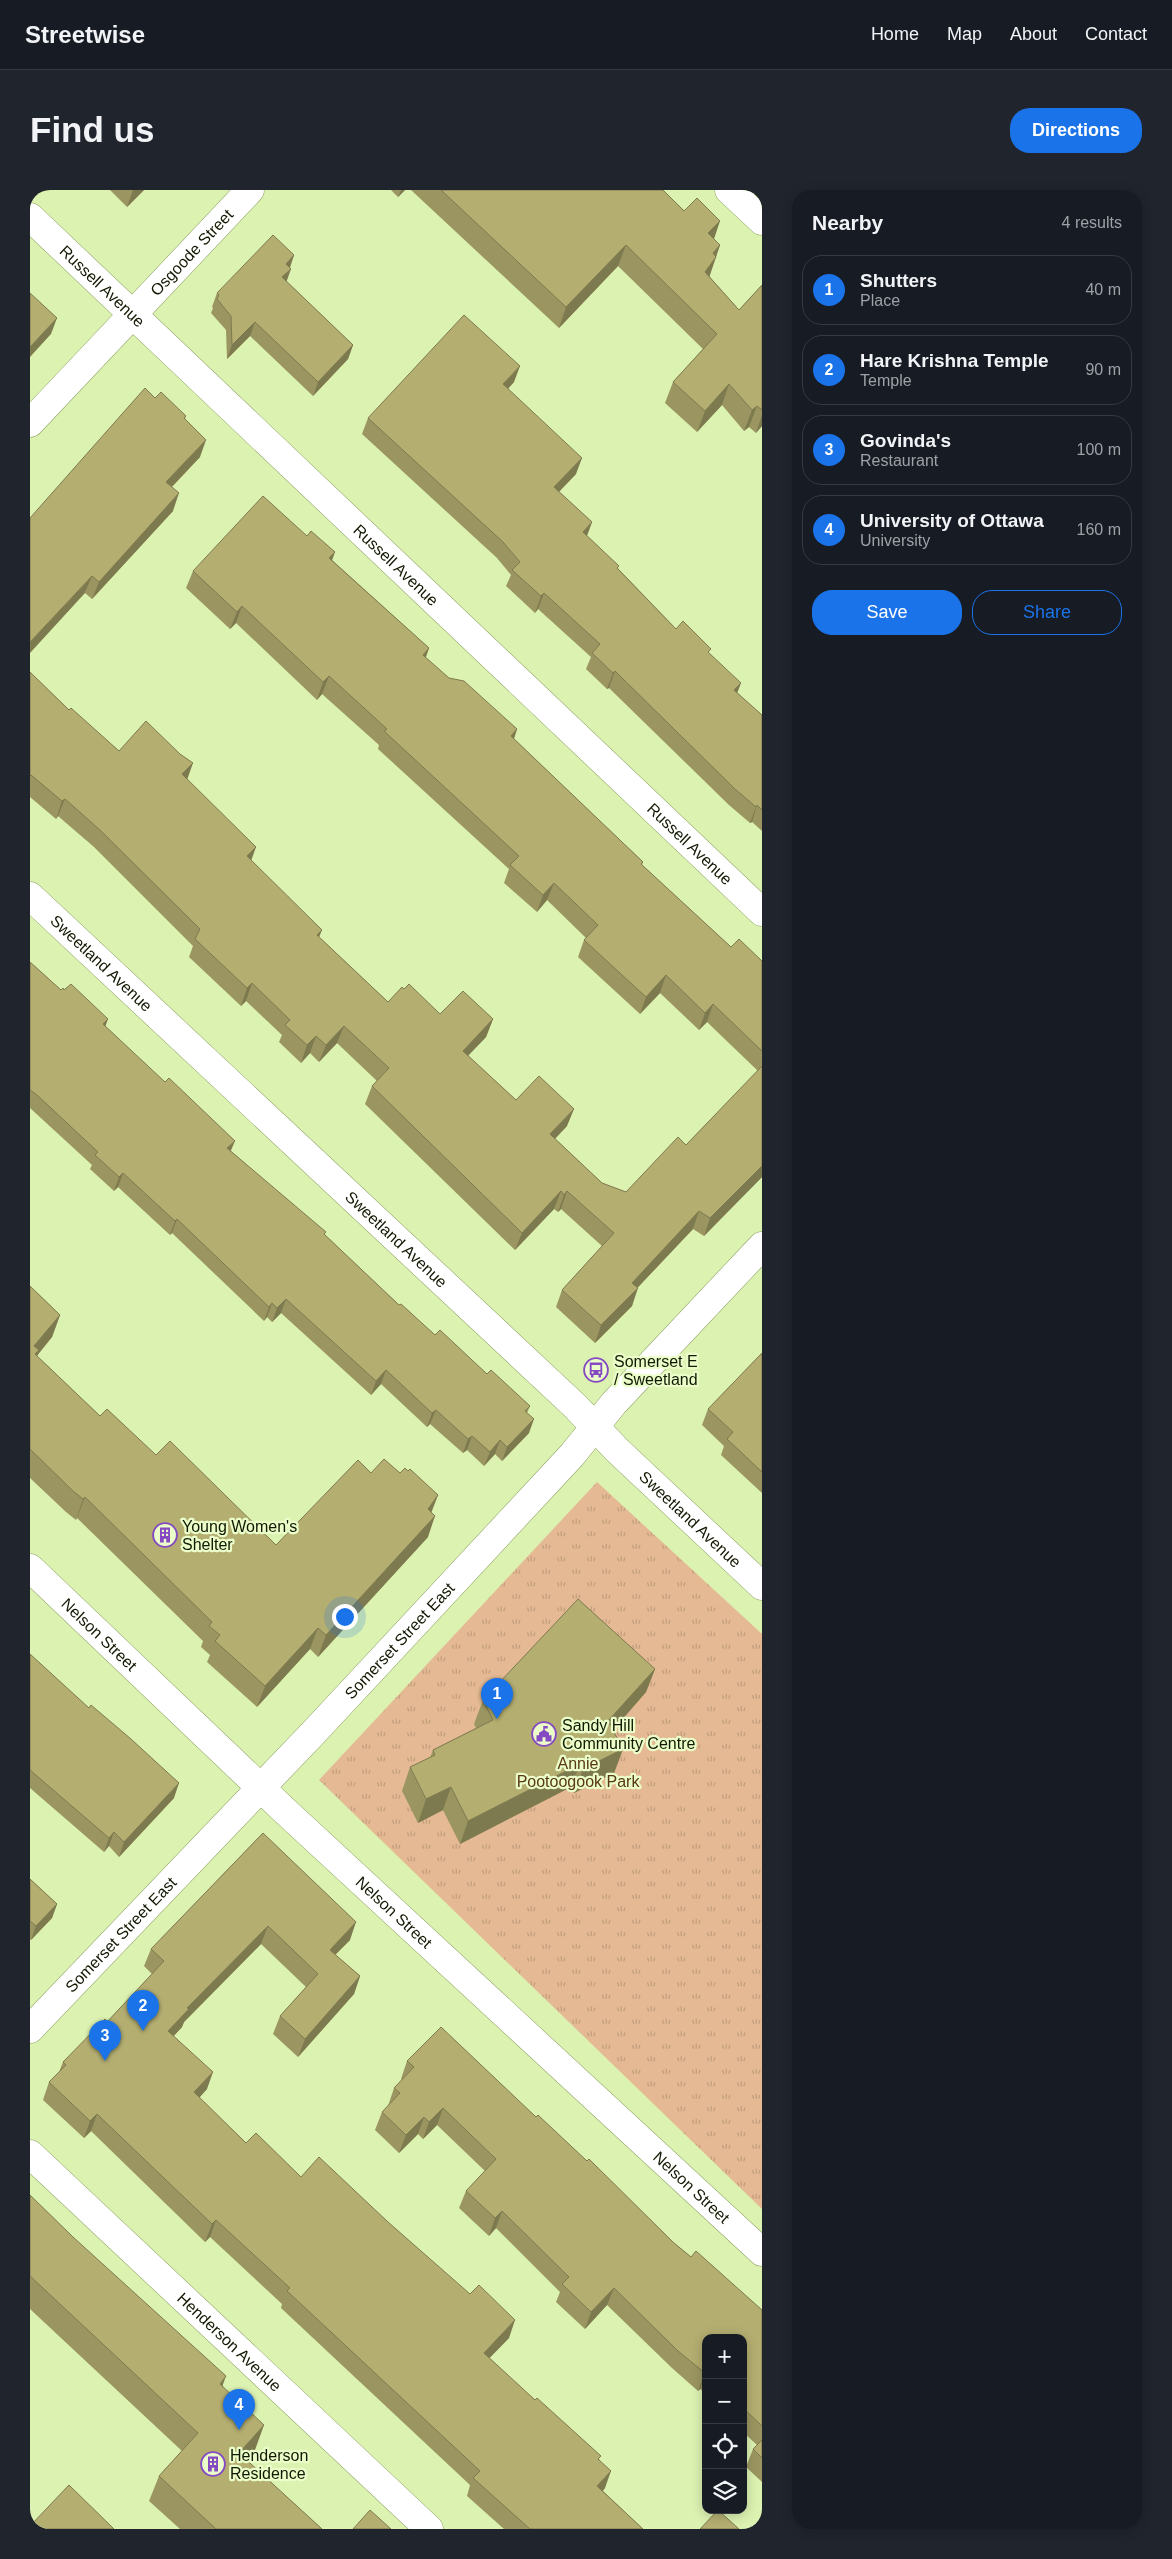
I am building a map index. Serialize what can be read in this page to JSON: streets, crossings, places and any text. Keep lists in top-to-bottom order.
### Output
{
  "streets": {
    "street": [
      "Osgoode Street",
      "Russell Avenue",
      "Sweetland Avenue",
      "Nelson Street",
      "Somerset Street East",
      "Henderson Avenue"
    ]
  },
  "crossings": [
    ["Osgoode Street", "Russell Avenue"],
    ["Sweetland Avenue", "Somerset Street East"],
    ["Nelson Street", "Somerset Street East"]
  ],
  "parks": ["Annie Pootoogook Park"],
  "places": {
    "bus stop": ["Somerset E / Sweetland"],
    "building": ["Young Women's Shelter", "Henderson Residence"],
    "public building": ["Sandy Hill Community Centre"]
  },
  "page": {
    "header": "Streetwise",
    "nav": [
      "Home",
      "Map",
      "About",
      "Contact"
    ],
    "buttons": [
      "Directions",
      ["Save", "Share"]
    ],
    "title": "Find us",
    "heading": ["Nearby", "4 results"],
    "list": [
      {
        "mark": "1",
        "name": "Shutters",
        "note": "Place",
        "value": "40 m"
      },
      {
        "mark": "2",
        "name": "Hare Krishna Temple",
        "note": "Temple",
        "value": "90 m"
      },
      {
        "mark": "3",
        "name": "Govinda's",
        "note": "Restaurant",
        "value": "100 m"
      },
      {
        "mark": "4",
        "name": "University of Ottawa",
        "note": "University",
        "value": "160 m"
      }
    ],
    "pins": [
      "1",
      "2",
      "3",
      "4"
    ],
    "map_buttons": ["+", "−"]
  }
}
